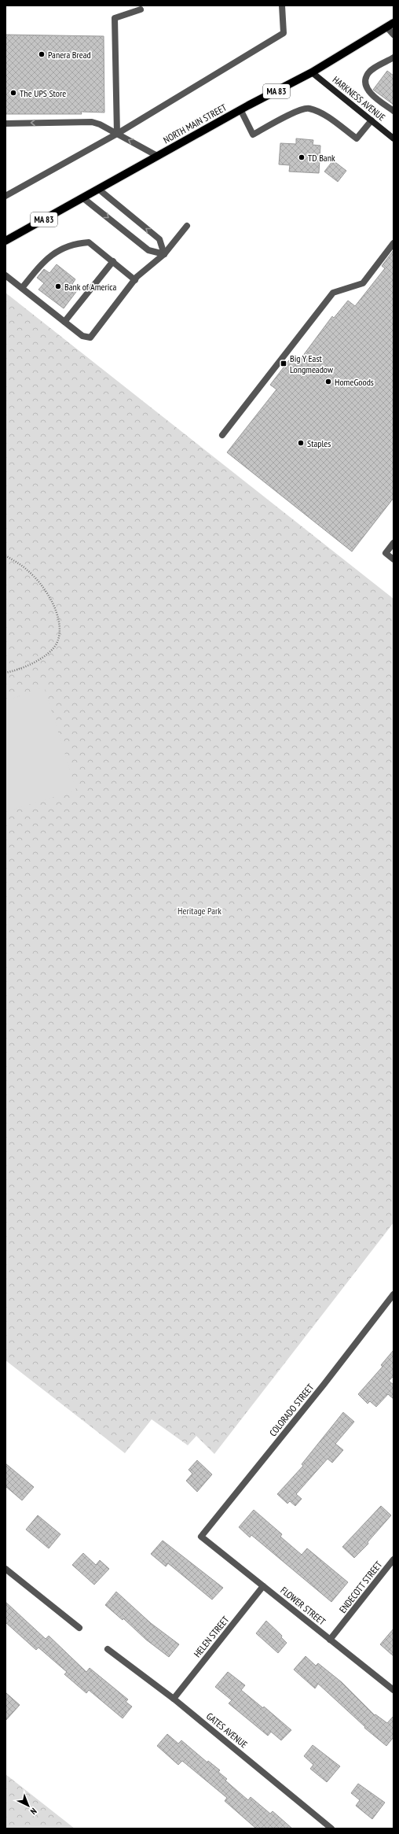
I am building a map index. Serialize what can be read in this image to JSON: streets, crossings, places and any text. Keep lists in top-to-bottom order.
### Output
{
  "streets": {
    "main road": ["MA 83", "HARKNESS AVENUE", "NORTH MAIN STREET"],
    "street": [
      "COLORADO STREET",
      "ENDECOTT STREET",
      "FLOWER STREET",
      "HELEN STREET",
      "GATES AVENUE"
    ]
  },
  "crossings": [
    ["HARKNESS AVENUE", "NORTH MAIN STREET"],
    ["COLORADO STREET", "FLOWER STREET"],
    ["ENDECOTT STREET", "FLOWER STREET"],
    ["FLOWER STREET", "HELEN STREET"],
    ["HELEN STREET", "GATES AVENUE"]
  ],
  "parks": ["Heritage Park"],
  "places": {
    "other": [
      "Panera Bread",
      "The UPS Store",
      "TD Bank",
      "Bank of America",
      "HomeGoods",
      "Staples"
    ],
    "transit": ["Big Y East Longmeadow"]
  },
  "north": "bottom right"
}
